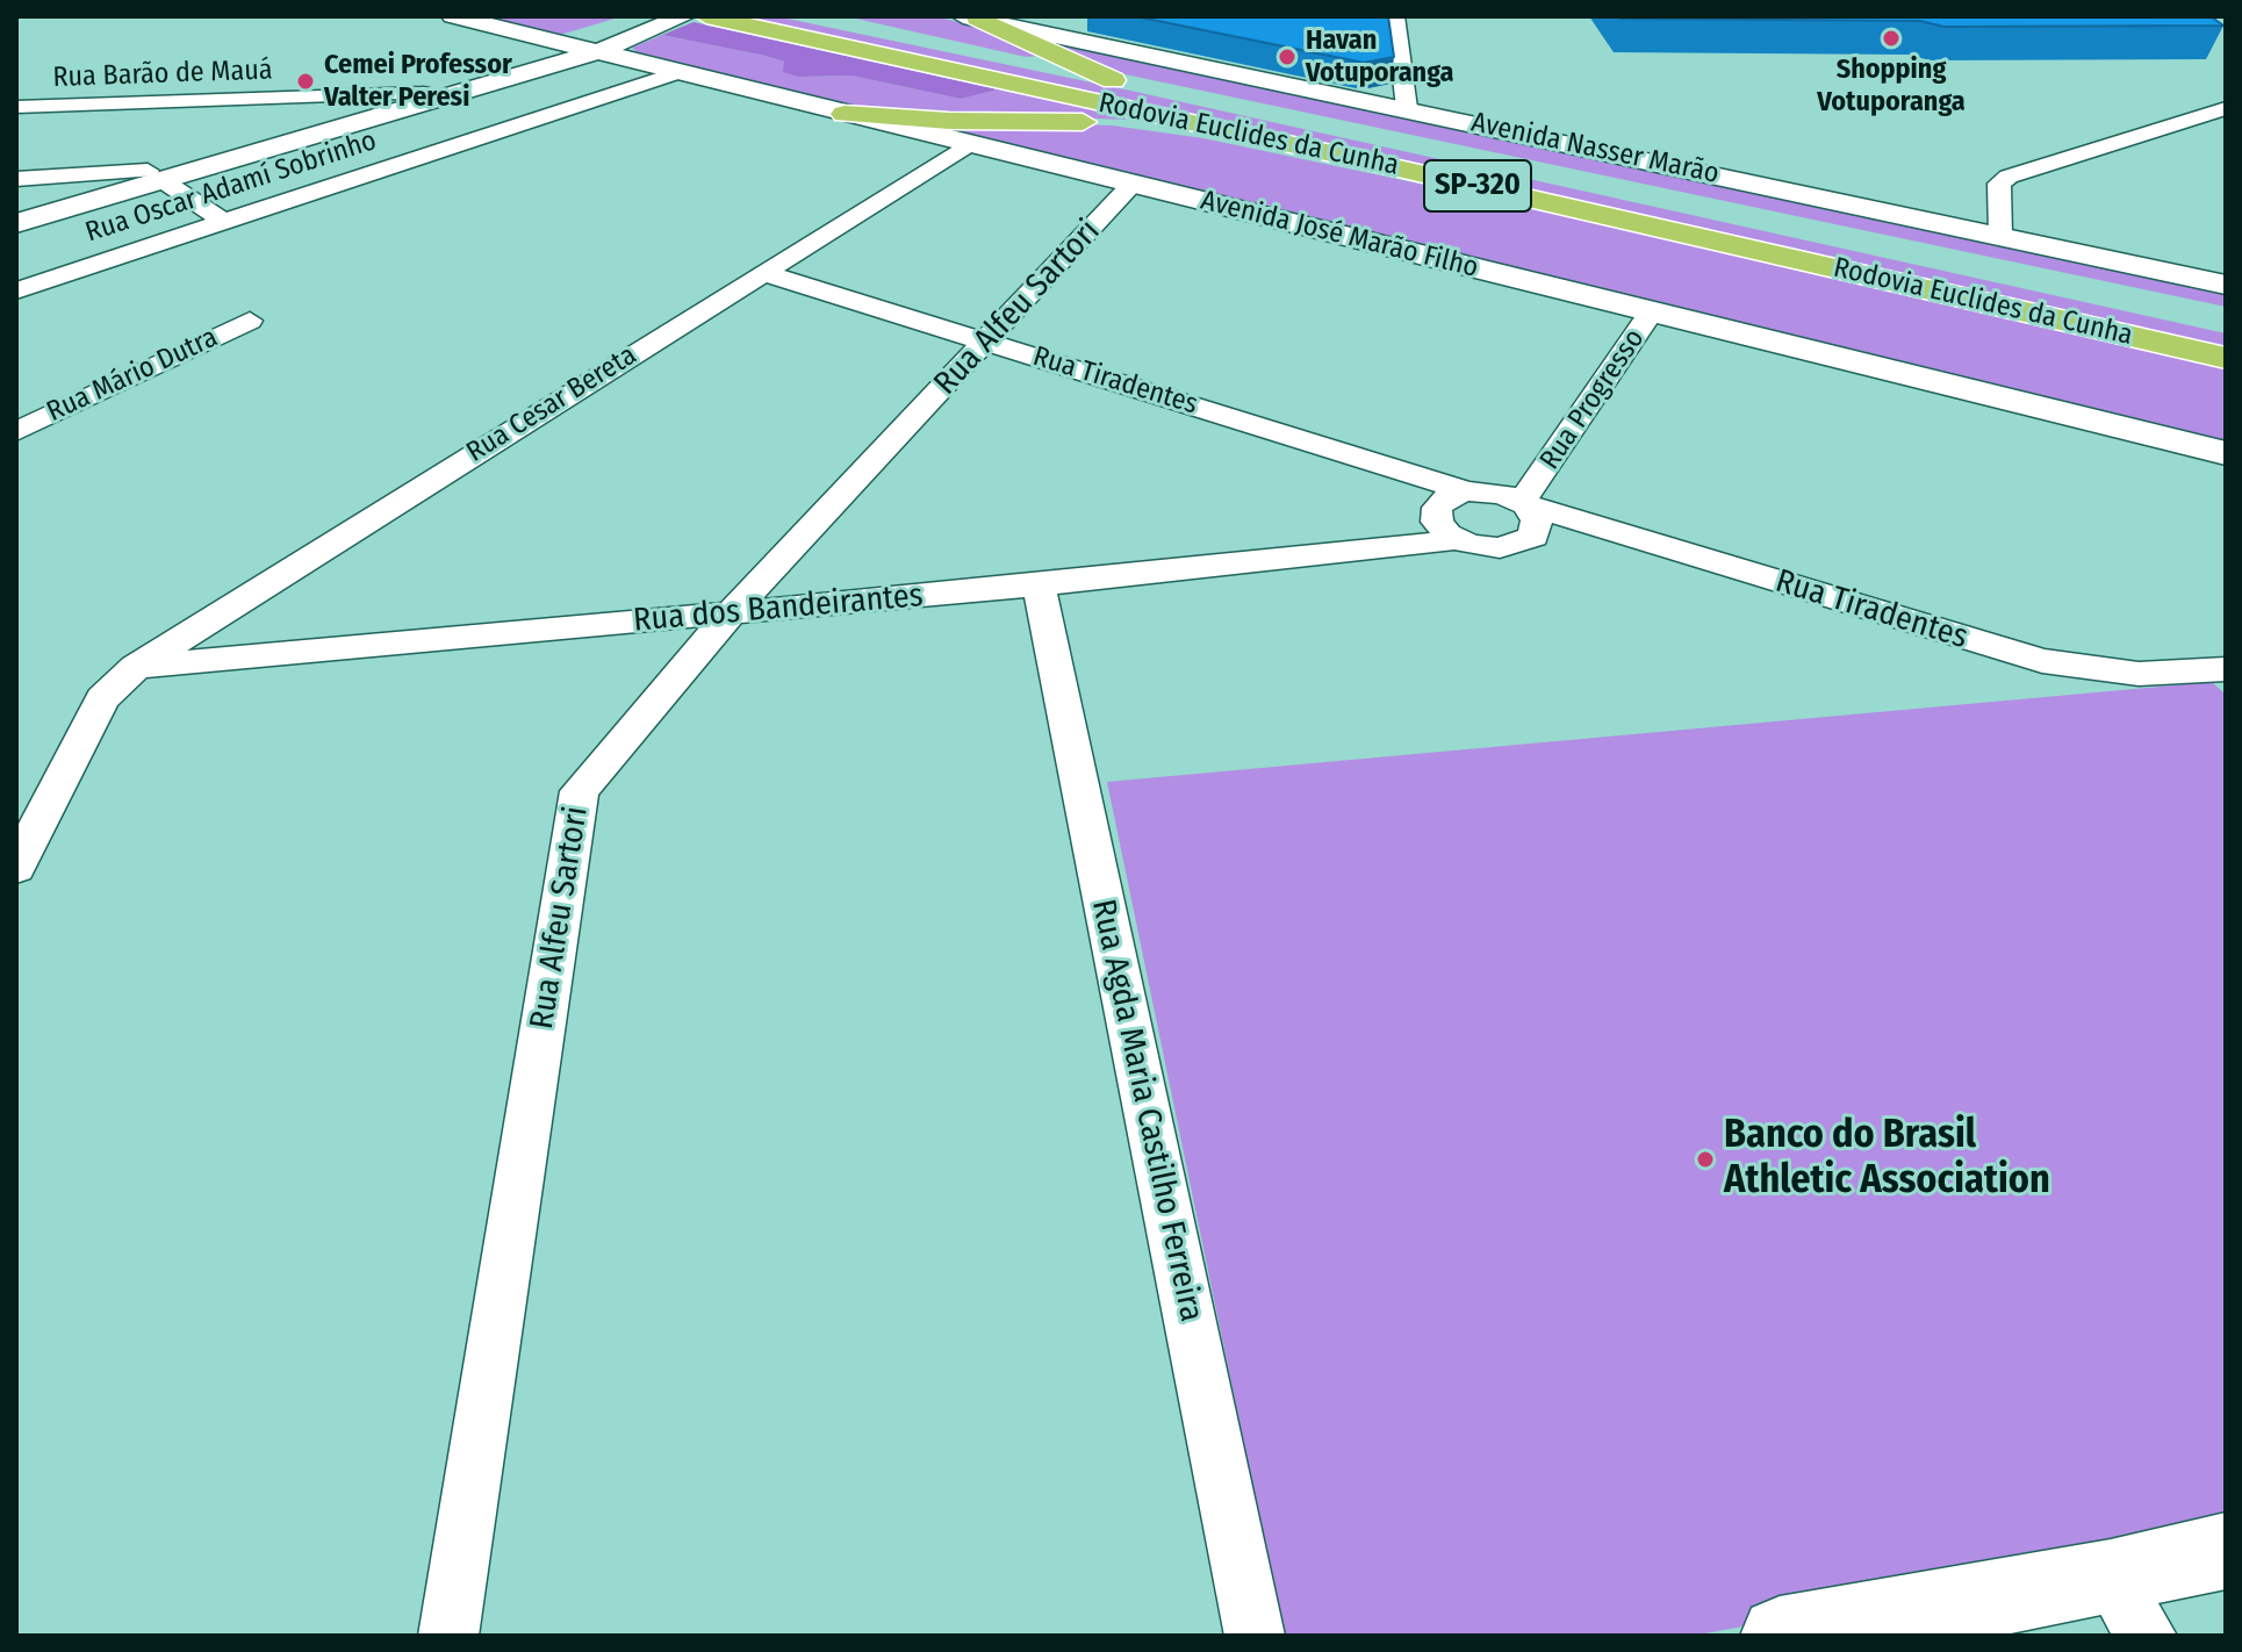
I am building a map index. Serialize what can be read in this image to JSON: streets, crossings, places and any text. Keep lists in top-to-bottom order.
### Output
{
  "streets": {
    "highway": ["Rodovia Euclides da Cunha", "SP-320"],
    "main road": ["Avenida Nasser Marão", "Avenida José Marão Filho"],
    "street": [
      "Rua Barão de Mauá",
      "Rua Oscar Adamí Sobrinho",
      "Rua Alfeu Sartori",
      "Rua Mário Dutra",
      "Rua Tiradentes",
      "Rua Progresso",
      "Rua Cesar Bereta",
      "Rua dos Bandeirantes",
      "Rua Agda Maria Castilho Ferreira"
    ]
  },
  "crossings": [
    ["Rua Oscar Adamí Sobrinho", "Avenida José Marão Filho"],
    ["Avenida José Marão Filho", "Rua Alfeu Sartori"],
    ["Avenida José Marão Filho", "Rua Progresso"],
    ["Avenida José Marão Filho", "Rua Cesar Bereta"],
    ["Rua Alfeu Sartori", "Rua Tiradentes"],
    ["Rua Alfeu Sartori", "Rua dos Bandeirantes"],
    ["Rua Tiradentes", "Rua Progresso"],
    ["Rua Tiradentes", "Rua Cesar Bereta"],
    ["Rua Tiradentes", "Rua dos Bandeirantes"],
    ["Rua Progresso", "Rua dos Bandeirantes"],
    ["Rua Cesar Bereta", "Rua dos Bandeirantes"],
    ["Rua dos Bandeirantes", "Rua Agda Maria Castilho Ferreira"]
  ],
  "places": [
    "Shopping Votuporanga",
    "Havan Votuporanga",
    "Cemei Professor Valter Peresi",
    "Banco do Brasil Athletic Association"
  ]
}
